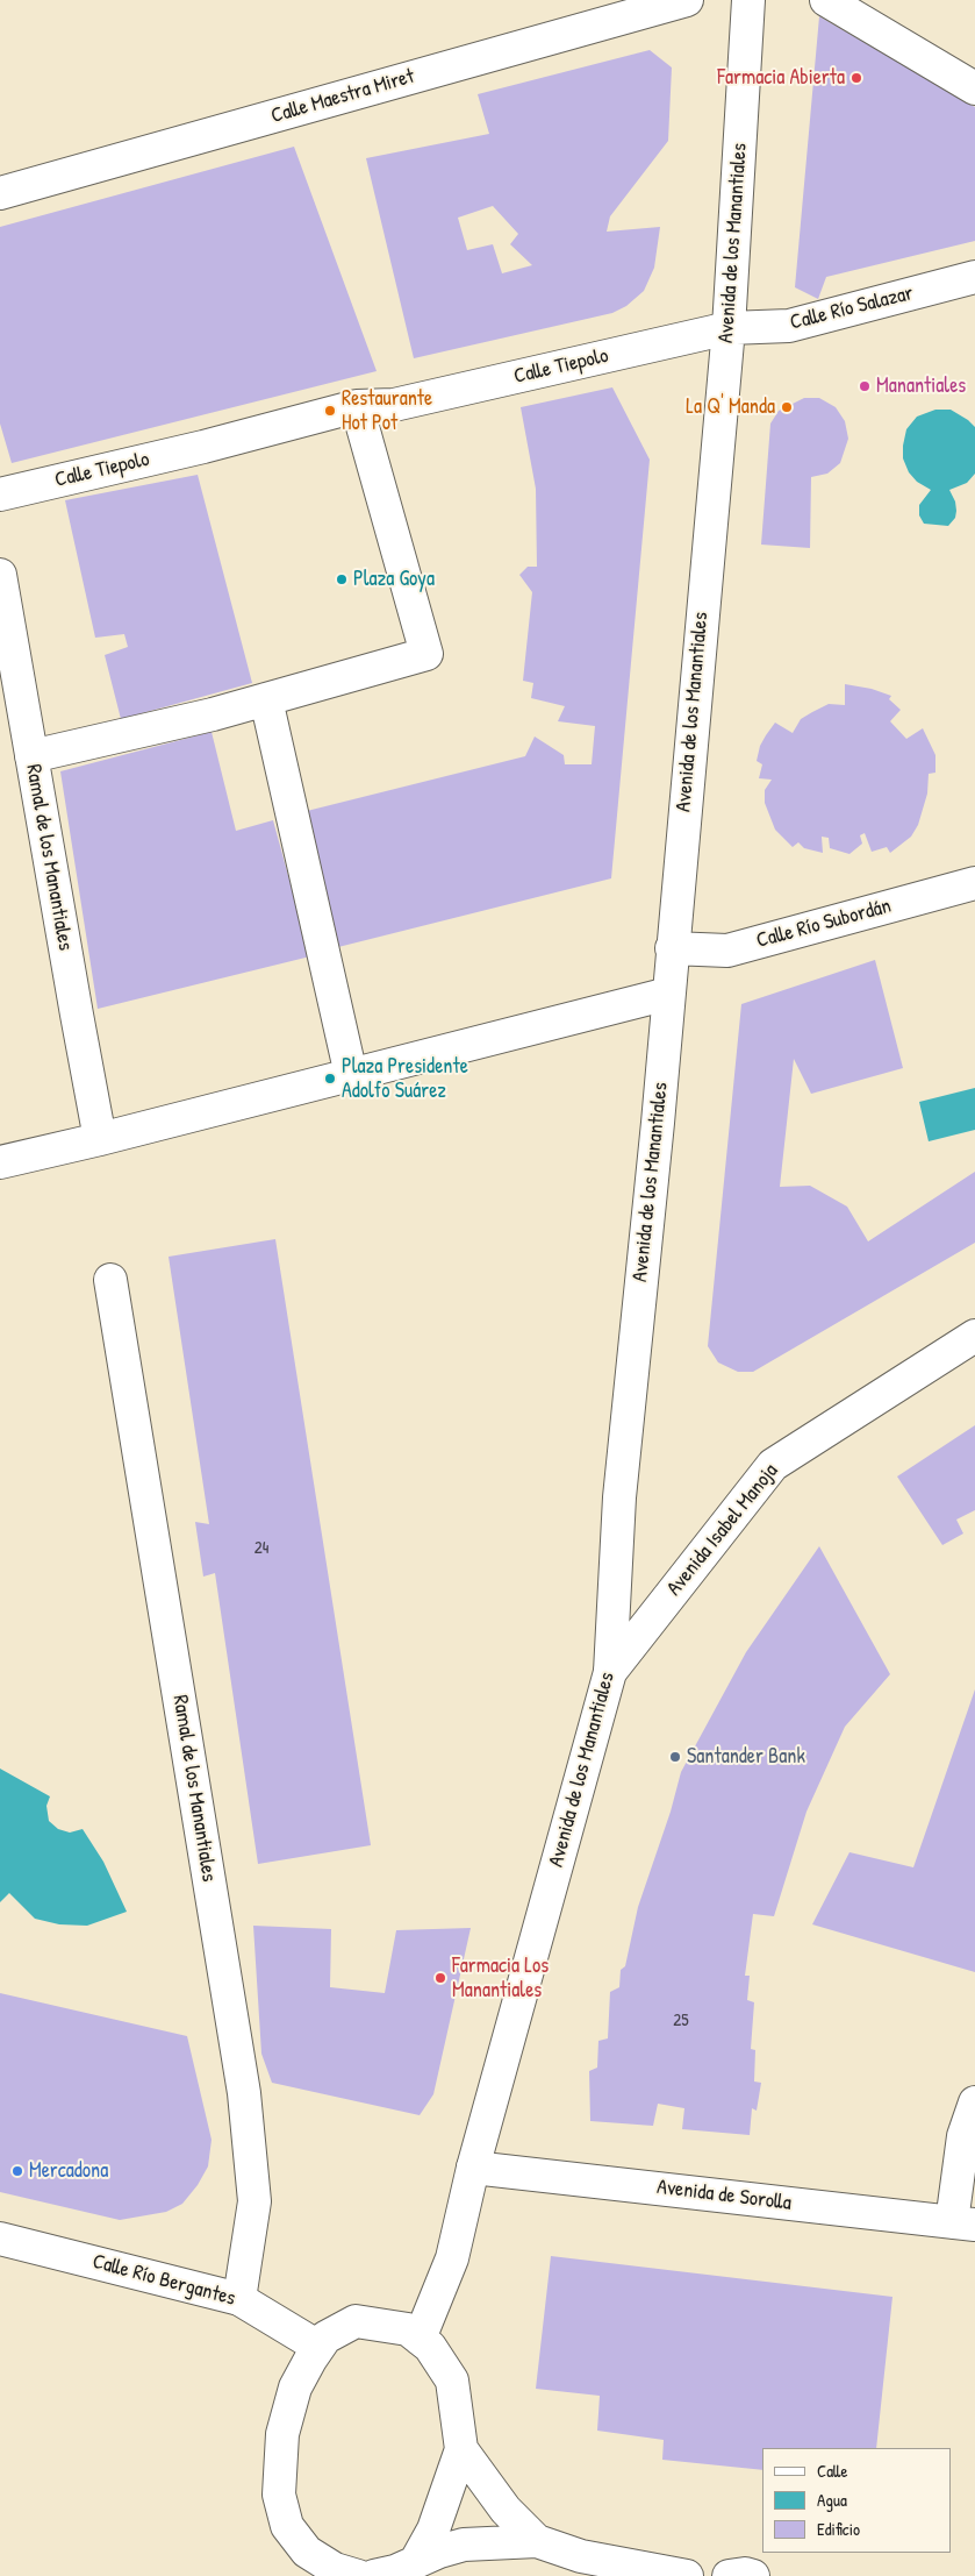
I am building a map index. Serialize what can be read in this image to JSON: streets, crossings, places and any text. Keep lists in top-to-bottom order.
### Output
{
  "streets": {
    "street": [
      "Calle Maestra Miret",
      "Avenida de los Manantiales",
      "Calle Río Salazar",
      "Calle Tiepolo",
      "Ramal de los Manantiales",
      "Calle Río Subordán",
      "Avenida Isabel Manoja",
      "Avenida de Sorolla",
      "Calle Río Bergantes"
    ]
  },
  "crossings": [
    ["Avenida de los Manantiales", "Calle Río Salazar"],
    ["Avenida de los Manantiales", "Calle Tiepolo"],
    ["Avenida de los Manantiales", "Calle Río Subordán"],
    ["Avenida de los Manantiales", "Avenida Isabel Manoja"],
    ["Avenida de los Manantiales", "Avenida de Sorolla"],
    ["Calle Río Salazar", "Calle Tiepolo"],
    ["Ramal de los Manantiales", "Calle Río Bergantes"]
  ],
  "places": [
    "Farmacia Abierta",
    "Manantiales",
    "La Q' Manda",
    "Restaurante Hot Pot",
    "Plaza Goya",
    "Plaza Presidente Adolfo Suárez",
    "Santander Bank",
    "Farmacia Los Manantiales",
    "Mercadona"
  ],
  "house_numbers": ["24", "25"],
  "legend": ["Calle", "Agua", "Edificio"]
}
